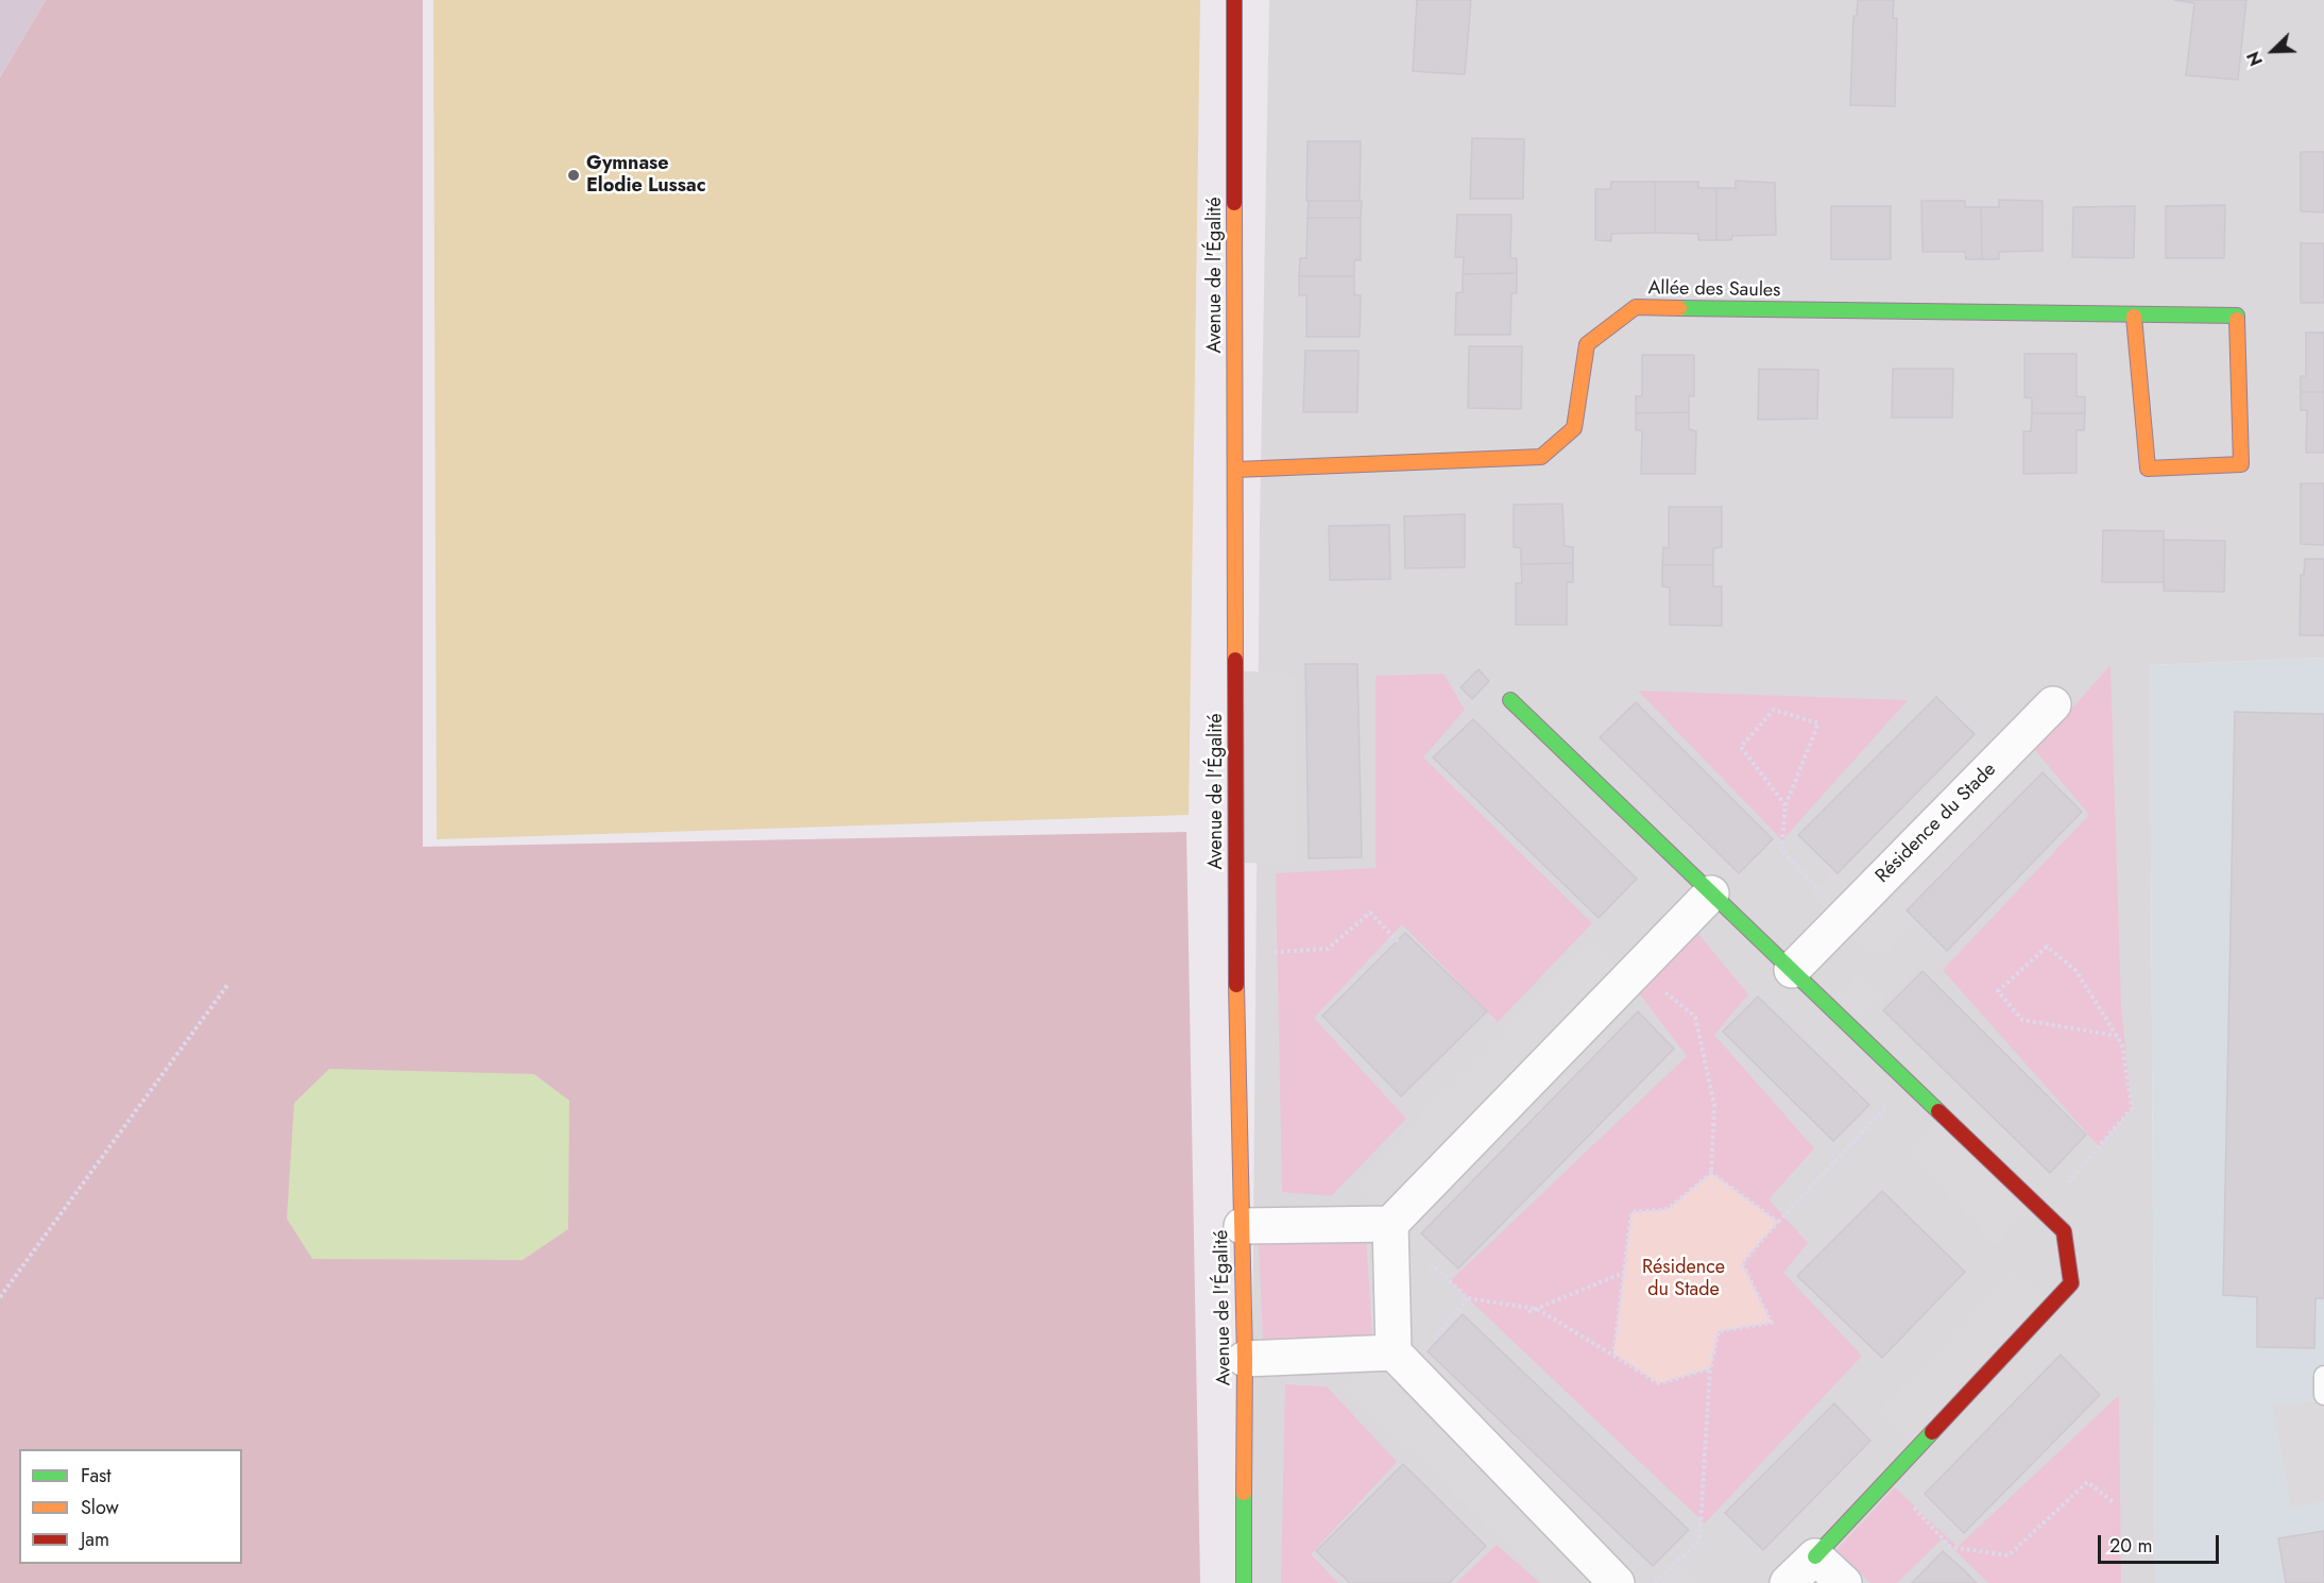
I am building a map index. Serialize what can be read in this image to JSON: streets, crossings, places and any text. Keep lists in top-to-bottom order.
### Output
{
  "streets": {
    "street": ["Avenue de l'Égalité", "Allée des Saules", "Résidence du Stade"]
  },
  "crossings": [
    ["Avenue de l'Égalité", "Allée des Saules"]
  ],
  "parks": ["Résidence du Stade"],
  "places": ["Gymnase Elodie Lussac"],
  "legend": ["Fast", "Slow", "Jam"],
  "scale_bar": "20 m",
  "north": "bottom left"
}
